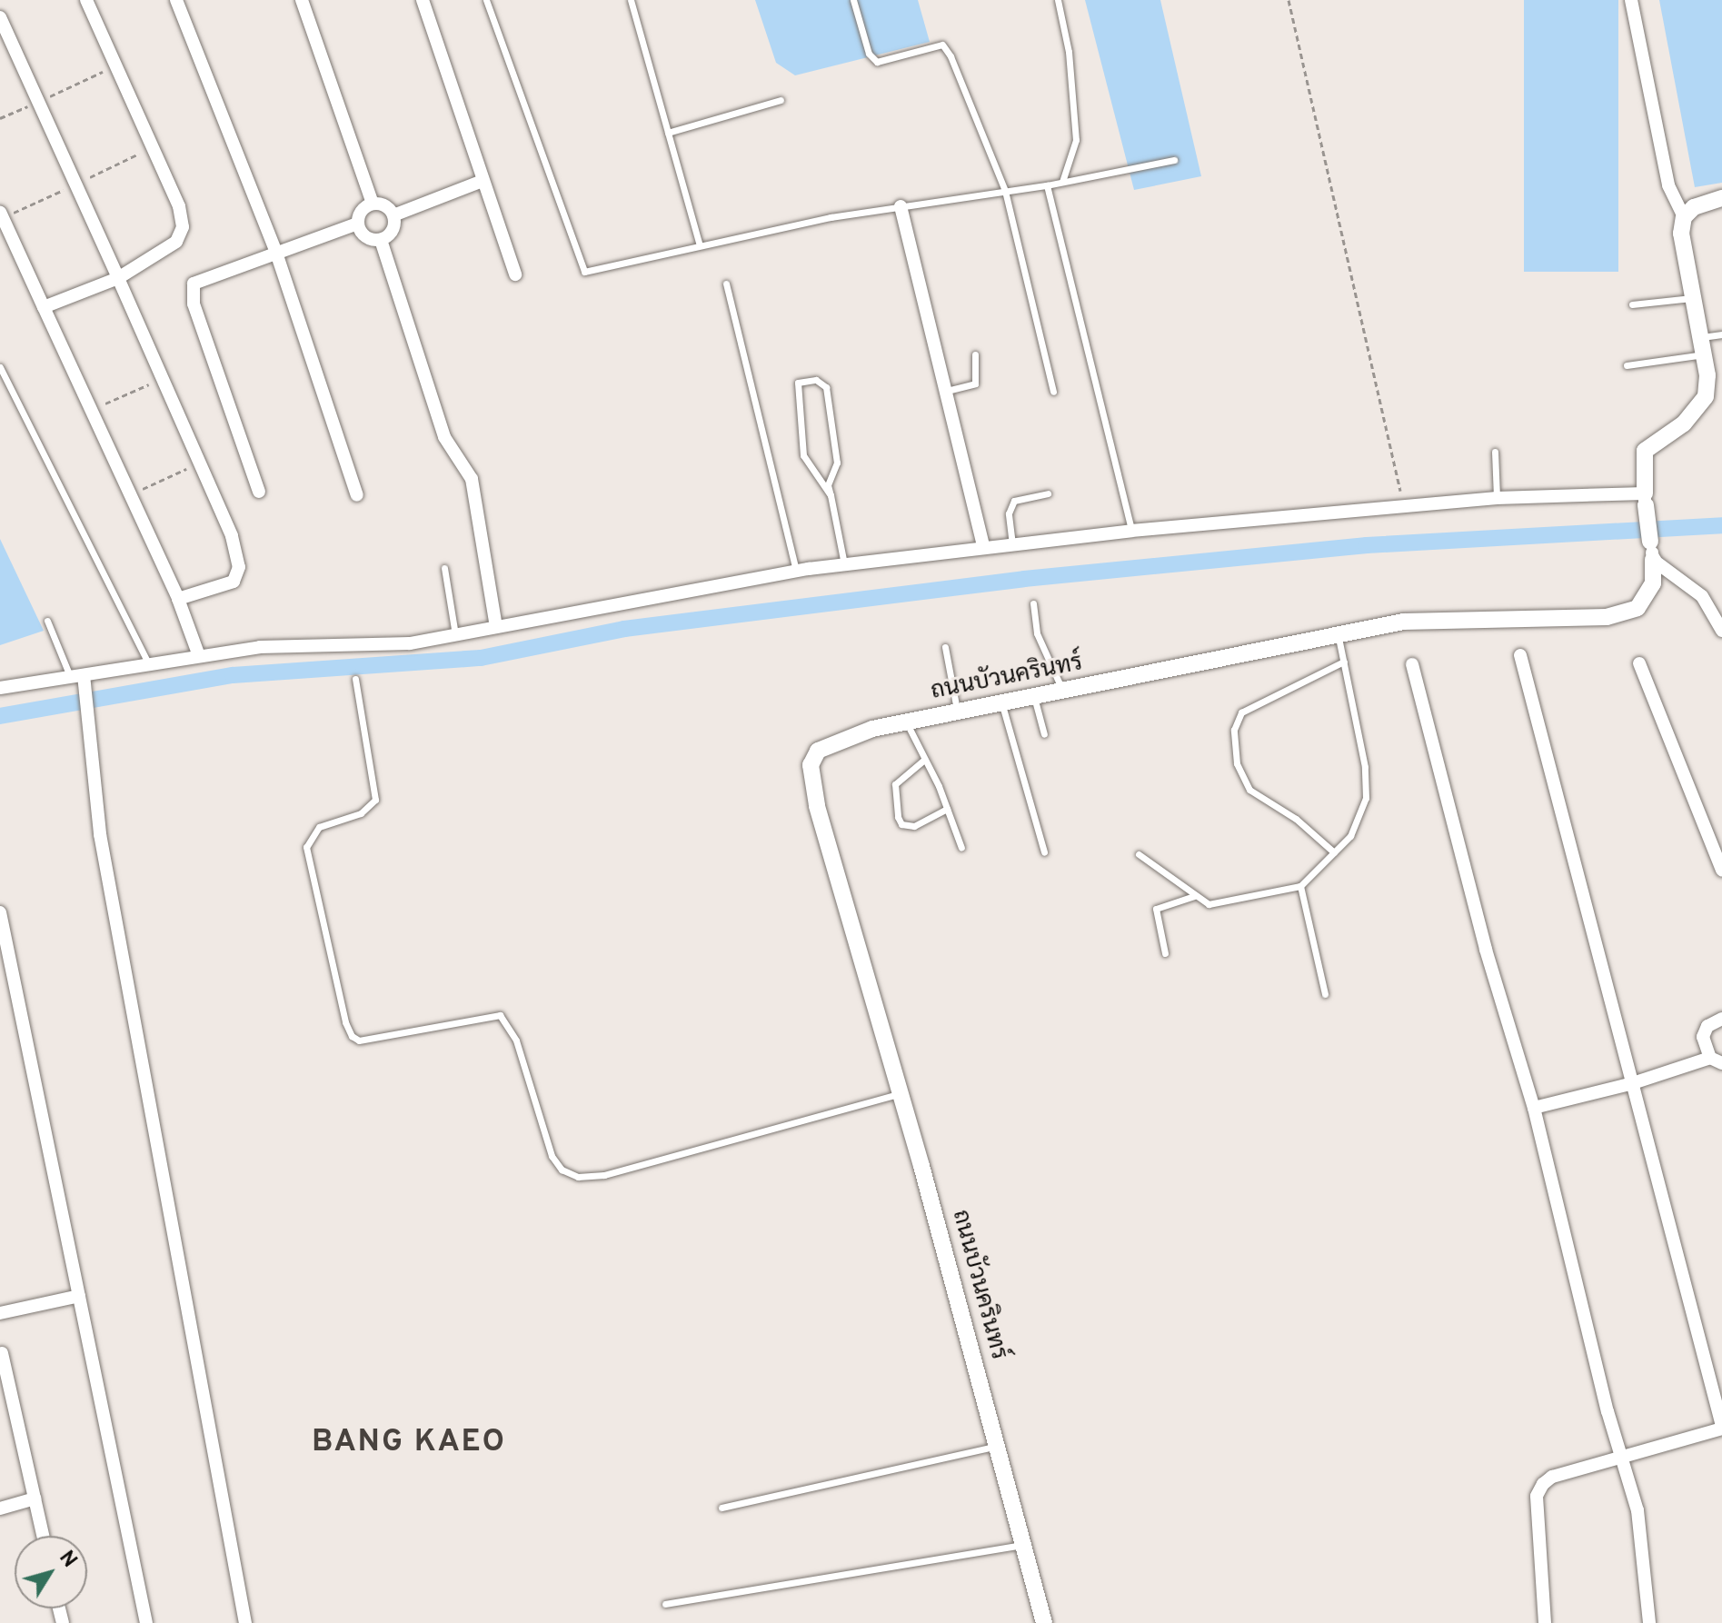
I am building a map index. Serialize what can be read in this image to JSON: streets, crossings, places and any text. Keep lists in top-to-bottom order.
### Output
{
  "streets": {
    "street": ["ถนนบัวนครินทร์"]
  },
  "districts": ["BANG KAEO"],
  "north": "top right"
}
